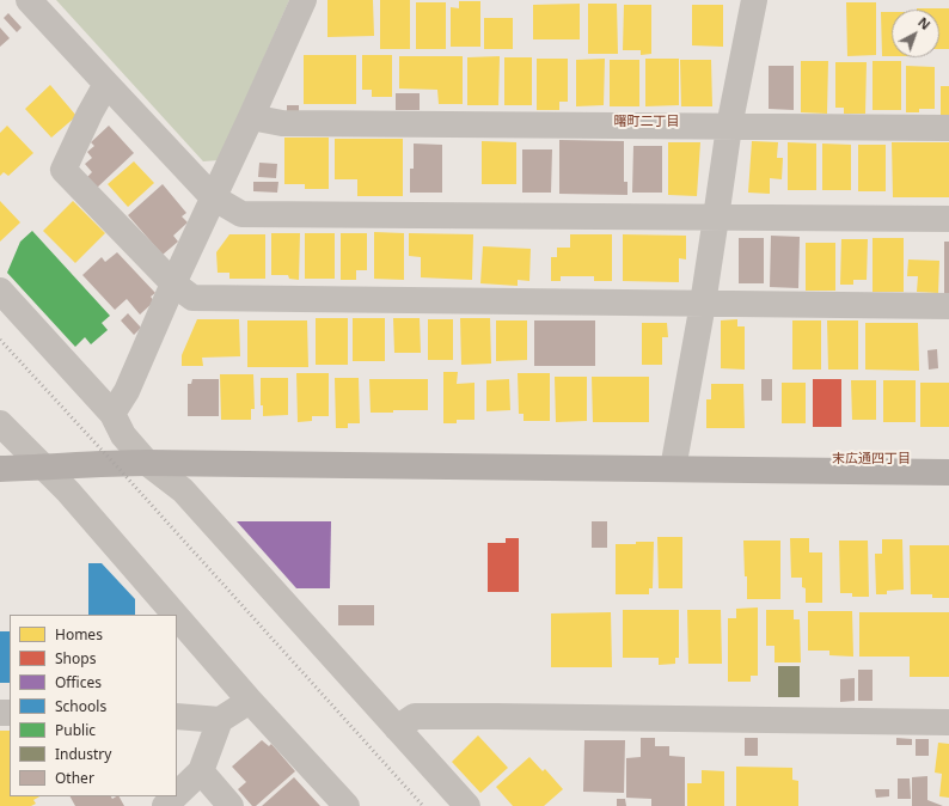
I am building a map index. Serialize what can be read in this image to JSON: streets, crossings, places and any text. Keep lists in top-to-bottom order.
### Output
{
  "districts": ["曙町二丁目", "末広通四丁目"],
  "legend": [
    "Homes",
    "Shops",
    "Offices",
    "Schools",
    "Public",
    "Industry",
    "Other"
  ],
  "north": "top right"
}
